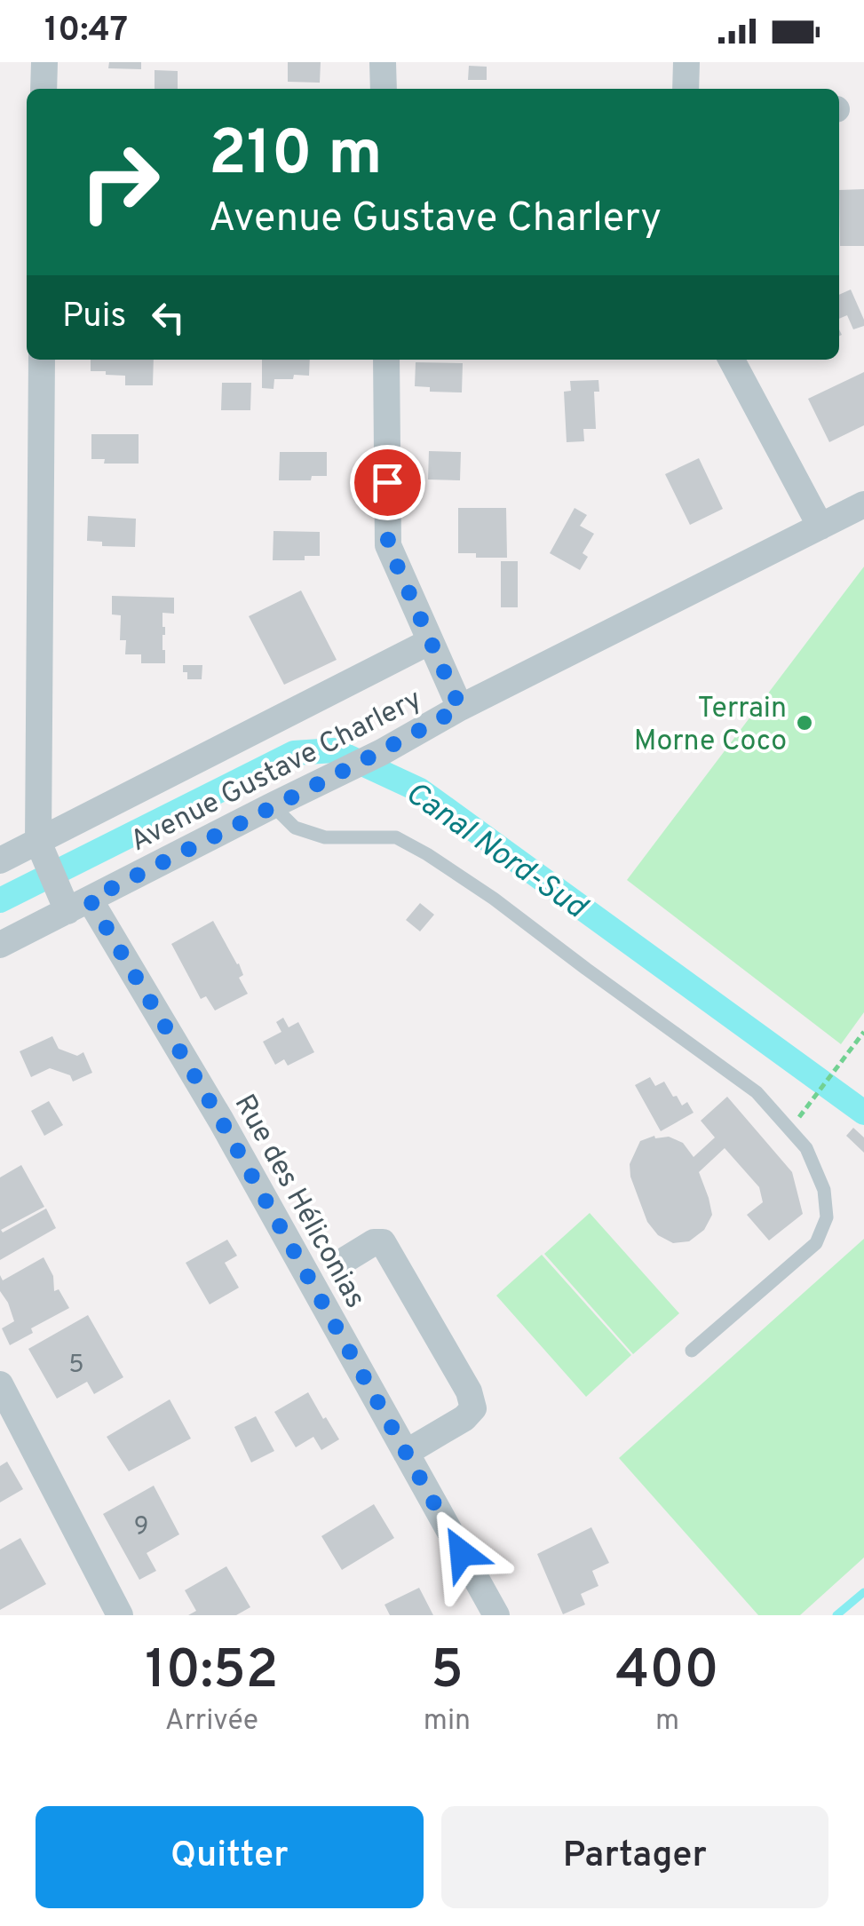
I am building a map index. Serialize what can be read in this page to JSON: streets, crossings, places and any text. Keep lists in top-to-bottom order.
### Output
{
  "streets": {
    "street": ["Avenue Gustave Charlery", "Rue des Héliconias"]
  },
  "crossings": [
    ["Avenue Gustave Charlery", "Rue des Héliconias"]
  ],
  "water": ["Canal Nord-Sud"],
  "places": ["Terrain Morne Coco"],
  "house_numbers": ["5", "9"],
  "page": {
    "status": "10:47",
    "turn": ["210 m", "Avenue Gustave Charlery"],
    "then": "Puis",
    "eta": [
      "10:52",
      "Arrivée",
      "5",
      "min",
      "400",
      "m"
    ],
    "buttons": ["Quitter", "Partager"]
  }
}
